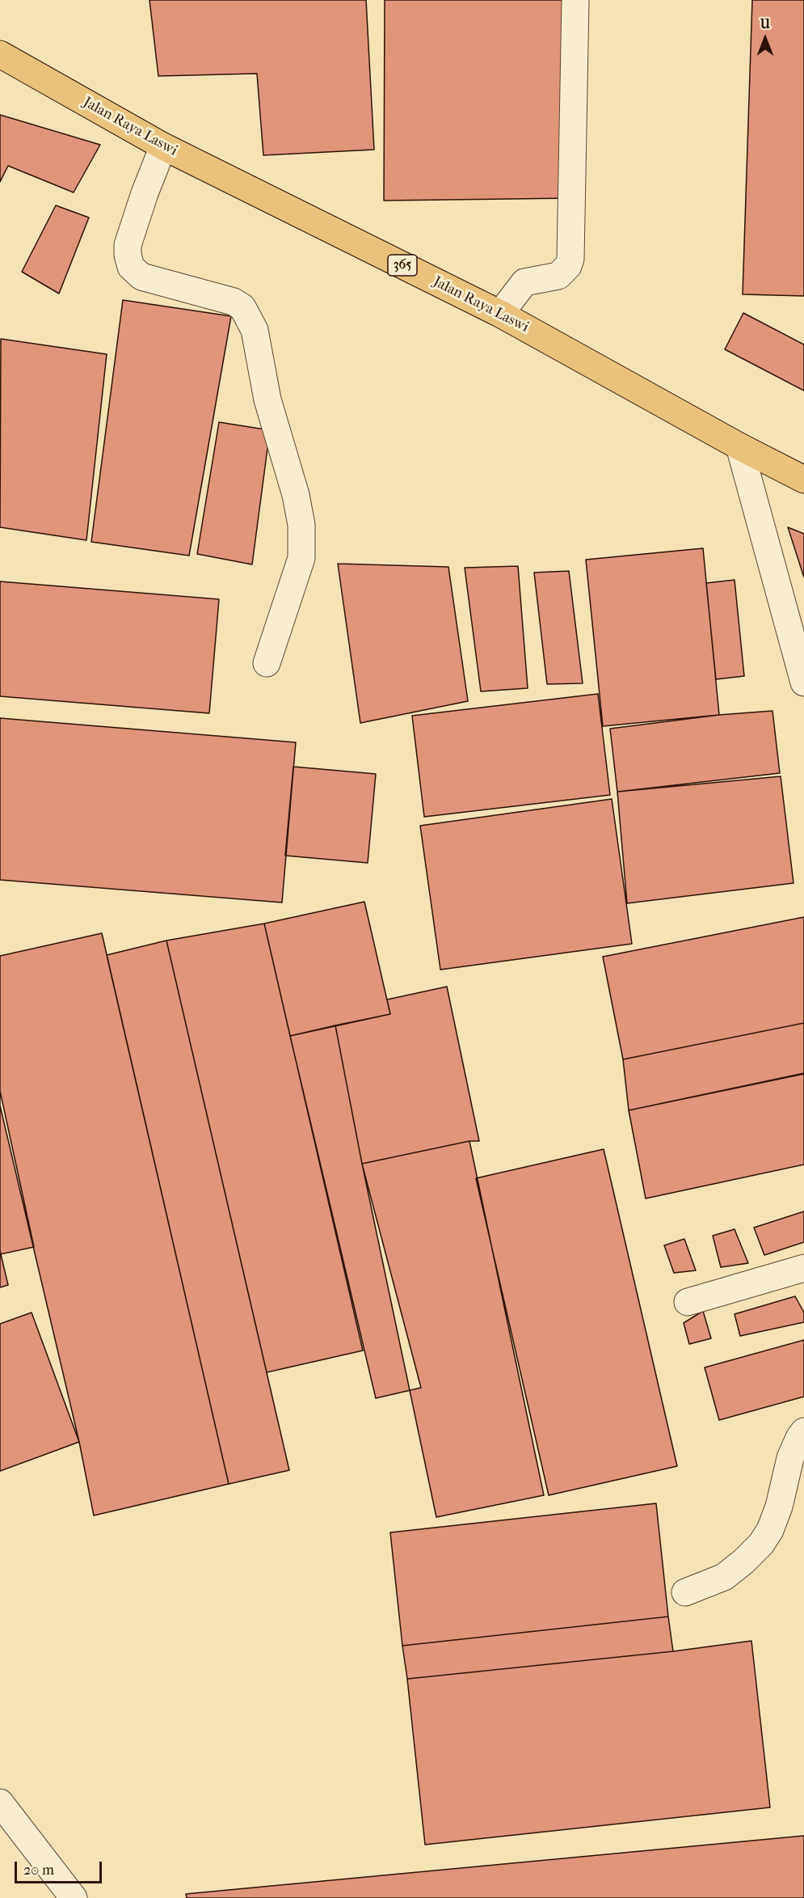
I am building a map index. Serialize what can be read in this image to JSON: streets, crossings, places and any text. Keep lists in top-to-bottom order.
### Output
{
  "streets": {
    "main road": ["Jalan Raya Laswi", "365"]
  },
  "scale_bar": "20 m",
  "north": "top"
}
